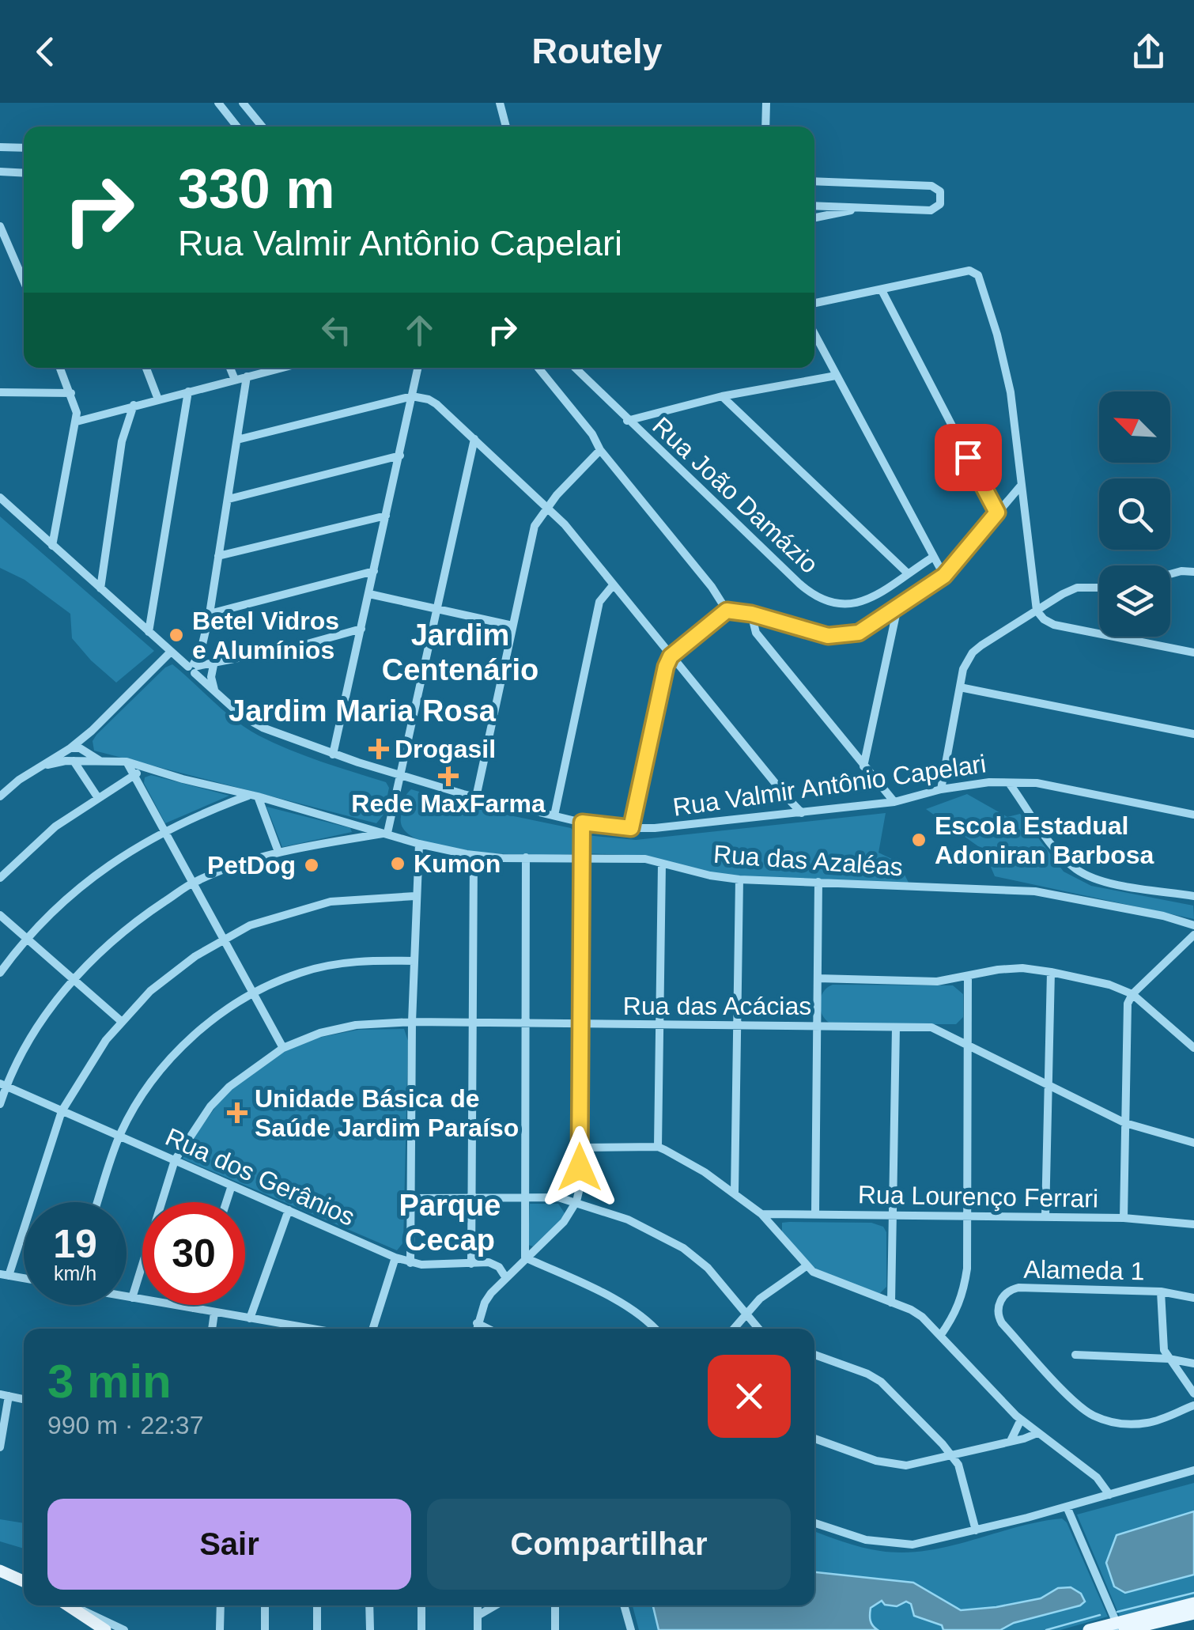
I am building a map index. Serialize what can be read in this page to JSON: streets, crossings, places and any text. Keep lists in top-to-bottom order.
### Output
{
  "streets": {
    "street": [
      "Rua João Damázio",
      "Rua Valmir Antônio Capelari",
      "Rua das Azaléas",
      "Rua das Acácias",
      "Rua dos Gerânios",
      "Rua Lourenço Ferrari",
      "Alameda 1"
    ]
  },
  "crossings": [
    ["Rua das Acácias", "Rua dos Gerânios"]
  ],
  "districts": ["Jardim Centenário", "Jardim Maria Rosa", "Parque Cecap"],
  "places": {
    "other": [
      "Betel Vidros e Alumínios",
      "Escola Estadual Adoniran Barbosa",
      "Kumon",
      "PetDog"
    ],
    "health": ["Drogasil", "Rede MaxFarma", "Unidade Básica de Saúde Jardim Paraíso"]
  },
  "north": "top left",
  "page": {
    "header": "Routely",
    "turn": ["330 m", "Rua Valmir Antônio Capelari"],
    "speed": "19 km/h",
    "limit": "30",
    "heading": ["3 min", "990 m · 22:37"],
    "buttons": ["Sair", "Compartilhar"]
  }
}
